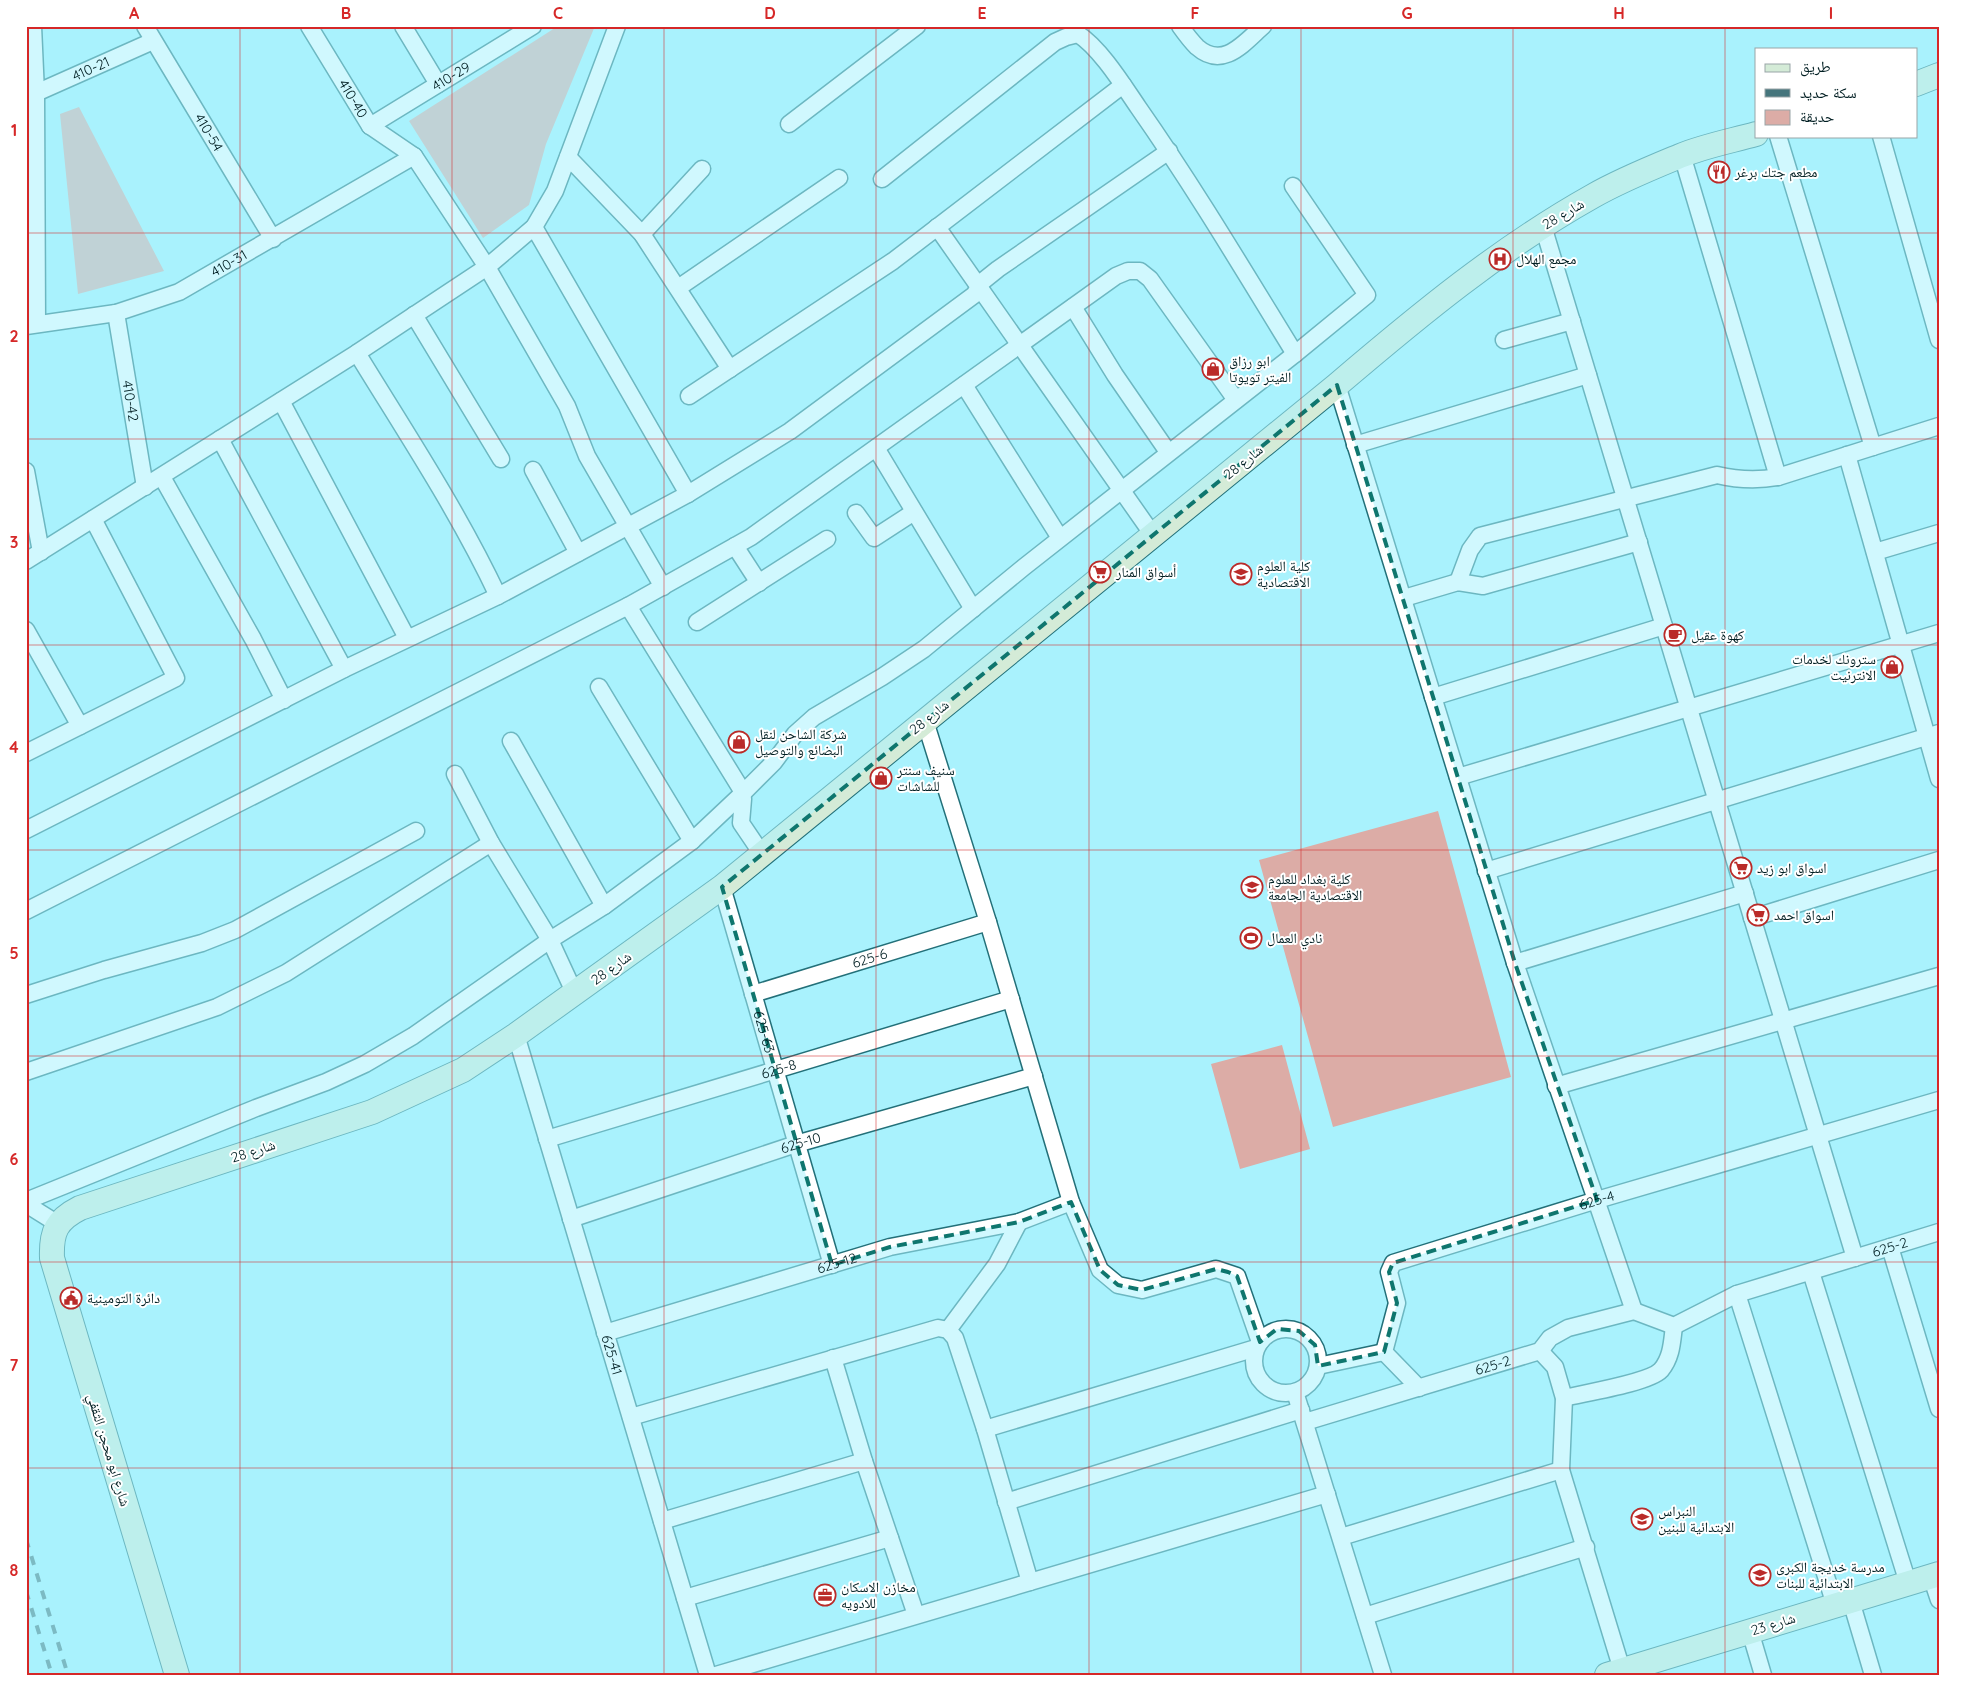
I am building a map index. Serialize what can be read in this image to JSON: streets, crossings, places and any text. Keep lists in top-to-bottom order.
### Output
{
  "streets": {
    "street": [
      "410-21",
      "410-29",
      "410-40",
      "410-54",
      "شارع 28",
      "410-31",
      "410-42",
      "625-6",
      "625-63",
      "625-8",
      "625-10",
      "625-4",
      "625-2",
      "625-12",
      "625-41",
      "شارع ابو محجن الثقفي",
      "شارع 23"
    ]
  },
  "crossings": [
    ["410-21", "410-54"],
    ["410-29", "410-40"],
    ["410-40", "410-31"],
    ["410-54", "410-31"],
    ["شارع 28", "625-63"],
    ["شارع 28", "625-41"],
    ["شارع 28", "شارع ابو محجن الثقفي"],
    ["410-31", "410-42"],
    ["625-6", "625-63"],
    ["625-63", "625-8"],
    ["625-63", "625-10"],
    ["625-63", "625-12"],
    ["625-8", "625-41"],
    ["625-10", "625-41"],
    ["625-12", "625-41"]
  ],
  "places": {
    "restaurant": ["مطعم جتك برغر"],
    "hospital": ["مجمع الهلال"],
    "shop": [
      "ابو رزاق الفيتر تويوتا",
      "سترونك لخدمات الانترنيت",
      "شركة الشاحن لنقل البضائع والتوصيل",
      "سنيف سنتر للشاشات"
    ],
    "supermarket": ["أسواق المنار", "اسواق ابو زيد", "اسواق احمد"],
    "school or university": [
      "كلية العلوم الاقتصادية",
      "كلية بغداد للعلوم الاقتصادية الجامعة",
      "النبراس الابتدائية للبنين",
      "مدرسة خديجة الكبرى الابتدائية للبنات"
    ],
    "cafe": ["كهوة عقيل"],
    "sports": ["نادي العمال"],
    "public building": ["دائرة التومينية"],
    "office": ["مخازن الاسكان للادويه"]
  },
  "legend": ["طريق", "سكة حديد", "حديقة"],
  "grid": {
    "columns": [
      "A",
      "B",
      "C",
      "D",
      "E",
      "F",
      "G",
      "H",
      "I"
    ],
    "rows": [
      "1",
      "2",
      "3",
      "4",
      "5",
      "6",
      "7",
      "8"
    ]
  }
}
